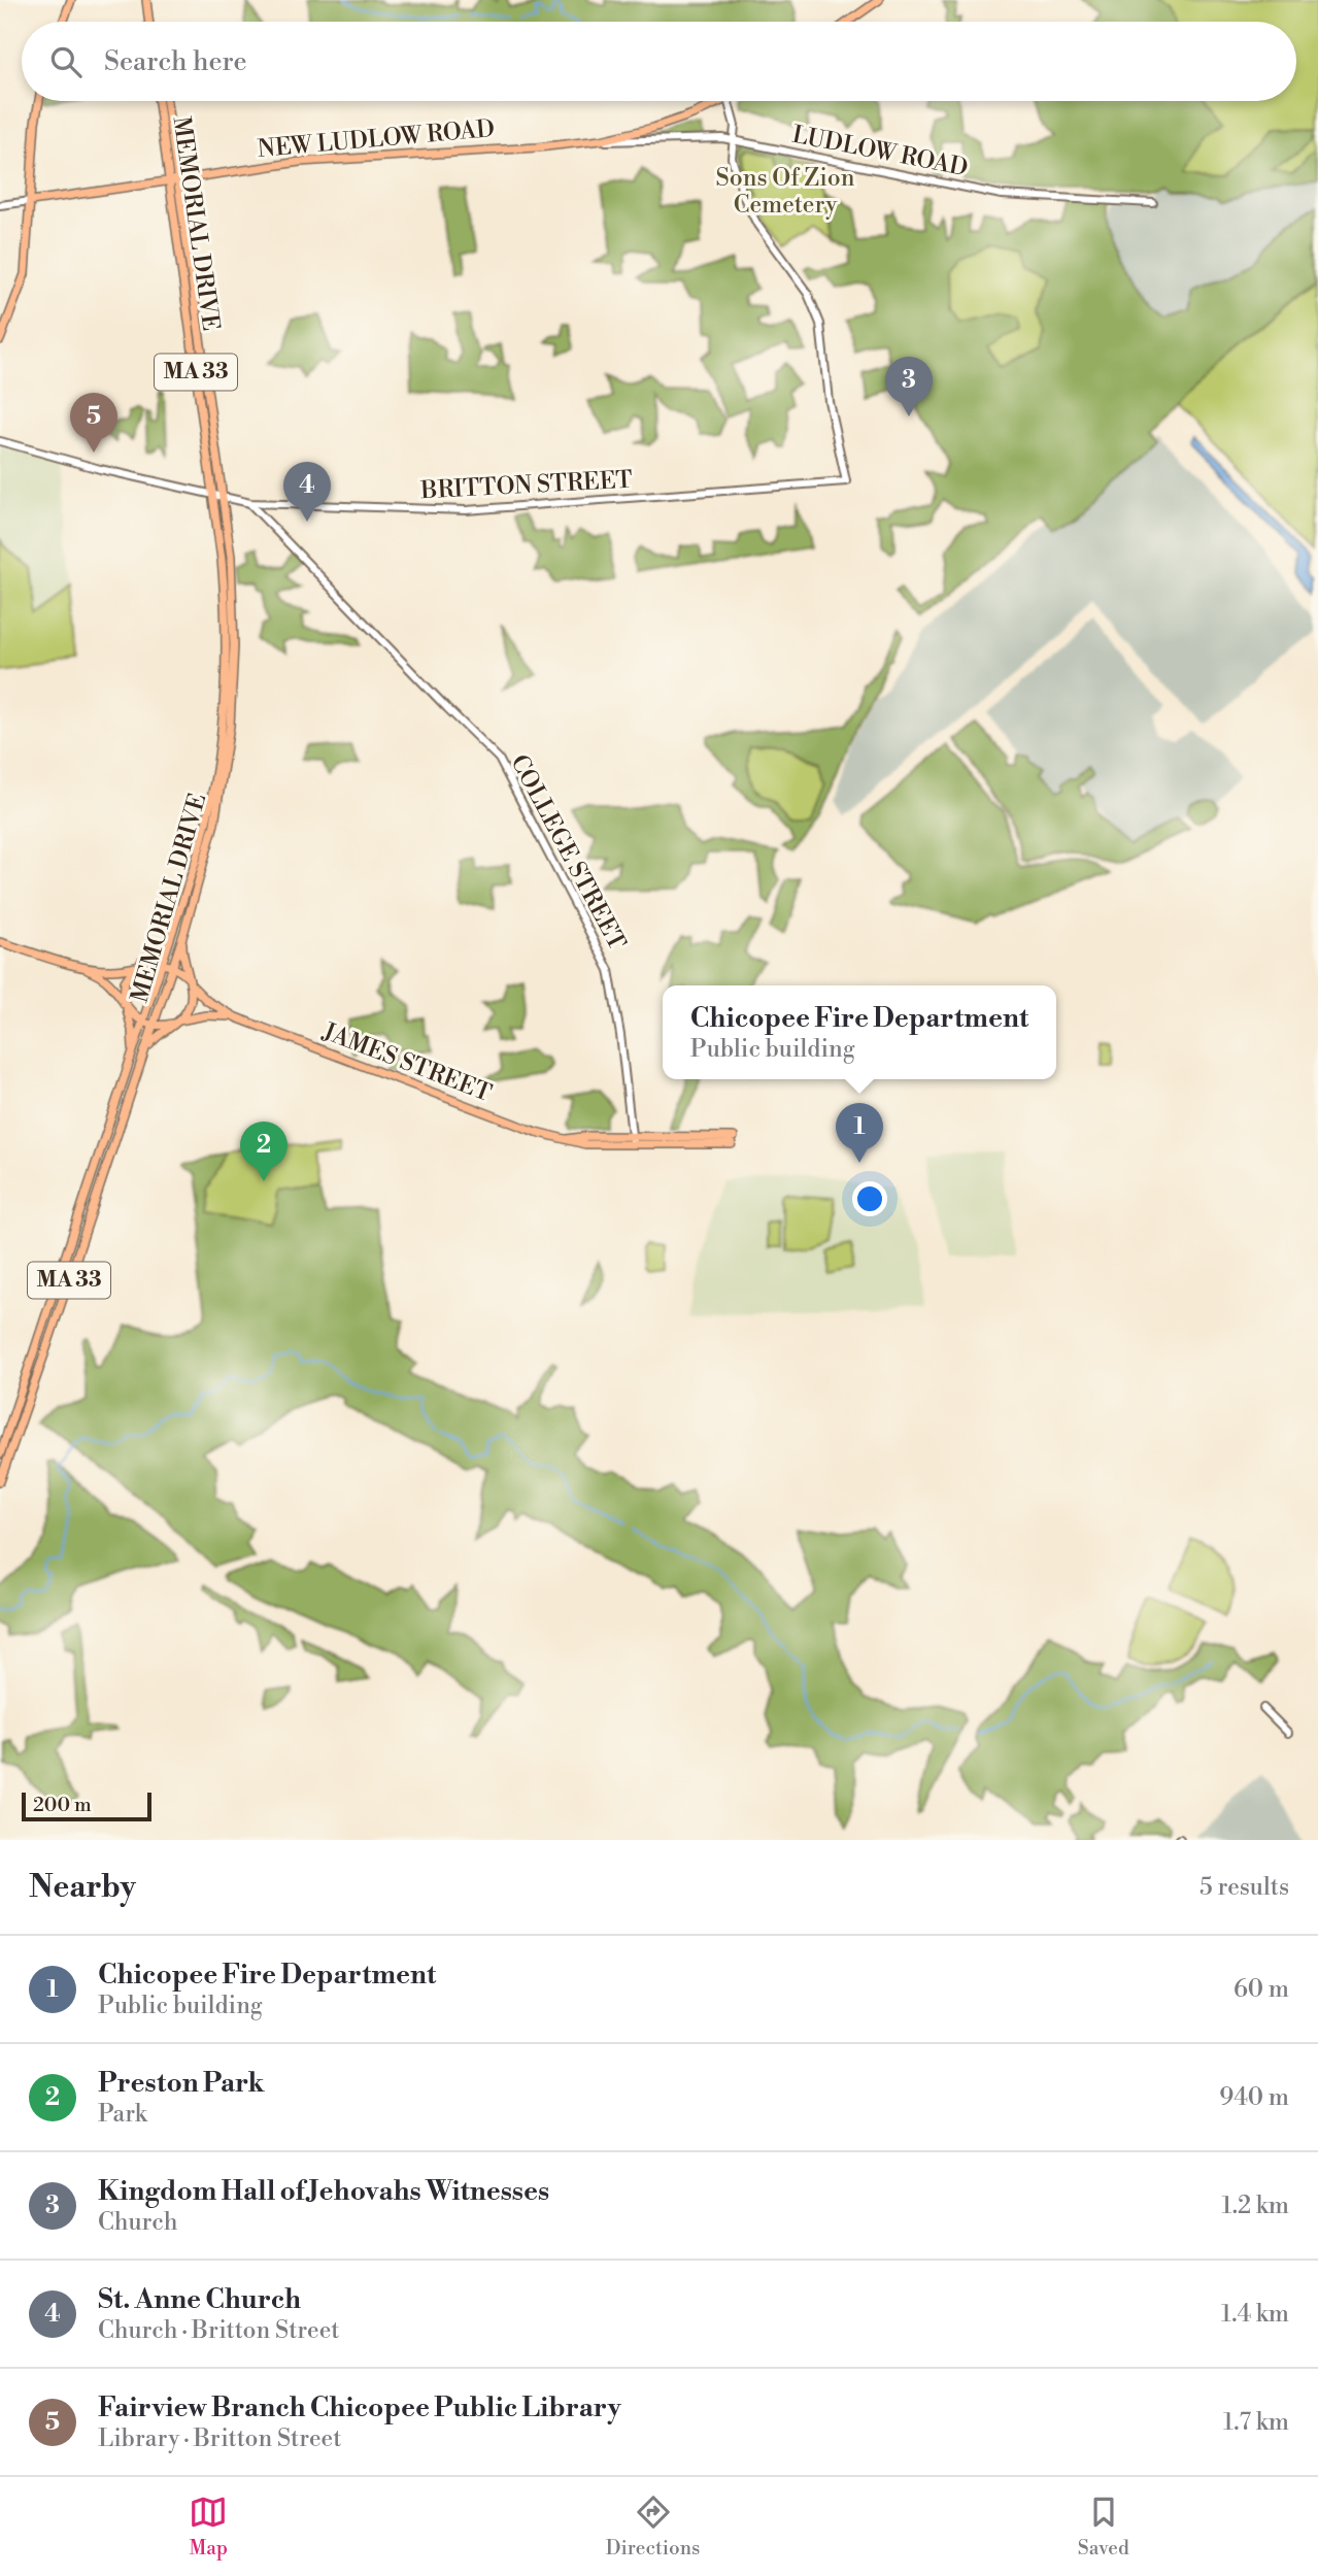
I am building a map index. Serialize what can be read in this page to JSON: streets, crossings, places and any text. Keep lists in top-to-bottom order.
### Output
{
  "streets": {
    "main road": [
      "NEW LUDLOW ROAD",
      "MEMORIAL DRIVE",
      "MA 33",
      "JAMES STREET"
    ],
    "street": ["LUDLOW ROAD", "BRITTON STREET", "COLLEGE STREET"]
  },
  "crossings": [
    ["NEW LUDLOW ROAD", "LUDLOW ROAD"],
    ["NEW LUDLOW ROAD", "MEMORIAL DRIVE"],
    ["LUDLOW ROAD", "BRITTON STREET"],
    ["MEMORIAL DRIVE", "BRITTON STREET"],
    ["MEMORIAL DRIVE", "JAMES STREET"],
    ["BRITTON STREET", "COLLEGE STREET"],
    ["COLLEGE STREET", "JAMES STREET"]
  ],
  "parks": ["Sons Of Zion Cemetery"],
  "scale_bar": "200 m",
  "page": {
    "search": "Search here",
    "pins": [
      "3",
      "5",
      "4",
      "1",
      "2"
    ],
    "popup": ["Chicopee Fire Department", "Public building"],
    "scale": "200 m",
    "heading": ["Nearby", "5 results"],
    "list": [
      {
        "mark": "1",
        "name": "Chicopee Fire Department",
        "note": "Public building",
        "value": "60 m"
      },
      {
        "mark": "2",
        "name": "Preston Park",
        "note": "Park",
        "value": "940 m"
      },
      {
        "mark": "3",
        "name": "Kingdom Hall of Jehovahs Witnesses",
        "note": "Church",
        "value": "1.2 km"
      },
      {
        "mark": "4",
        "name": "St. Anne Church",
        "note": "Church · Britton Street",
        "value": "1.4 km"
      },
      {
        "mark": "5",
        "name": "Fairview Branch Chicopee Public Library",
        "note": "Library · Britton Street",
        "value": "1.7 km"
      }
    ],
    "nav": ["Map", "Directions", "Saved"]
  }
}
